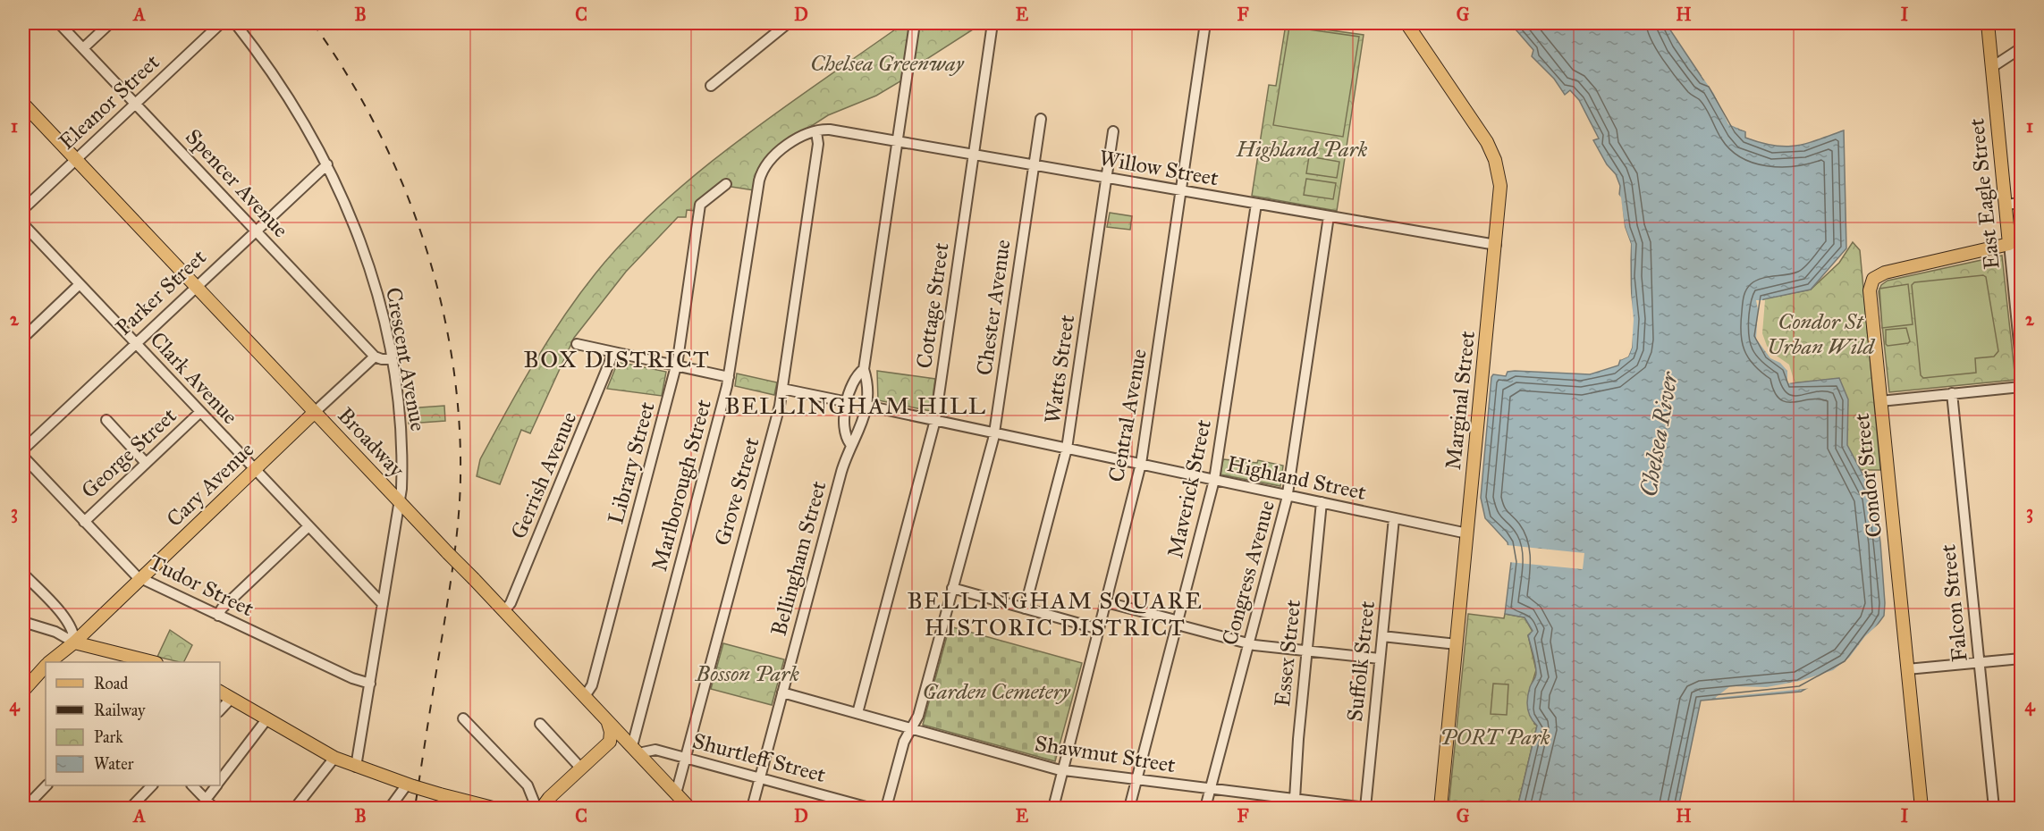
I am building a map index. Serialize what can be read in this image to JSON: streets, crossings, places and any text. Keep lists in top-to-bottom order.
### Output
{
  "streets": {
    "main road": [
      "East Eagle Street",
      "Marginal Street",
      "Broadway",
      "Condor Street",
      "Cary Avenue"
    ],
    "street": [
      "Eleanor Street",
      "Willow Street",
      "Spencer Avenue",
      "Parker Street",
      "Cottage Street",
      "Chester Avenue",
      "Crescent Avenue",
      "Watts Street",
      "Clark Avenue",
      "Central Avenue",
      "George Street",
      "Library Street",
      "Gerrish Avenue",
      "Highland Street",
      "Marlborough Street",
      "Maverick Street",
      "Grove Street",
      "Bellingham Street",
      "Congress Avenue",
      "Tudor Street",
      "Falcon Street",
      "Essex Street",
      "Suffolk Street",
      "Shawmut Street",
      "Shurtleff Street"
    ]
  },
  "crossings": [
    ["Eleanor Street", "Spencer Avenue"],
    ["Eleanor Street", "Broadway"],
    ["Willow Street", "Cottage Street"],
    ["Willow Street", "Chester Avenue"],
    ["Willow Street", "Watts Street"],
    ["Willow Street", "Marginal Street"],
    ["Willow Street", "Central Avenue"],
    ["Willow Street", "Marlborough Street"],
    ["Willow Street", "Maverick Street"],
    ["Willow Street", "Grove Street"],
    ["Willow Street", "Bellingham Street"],
    ["Willow Street", "Congress Avenue"],
    ["Spencer Avenue", "Parker Street"],
    ["Spencer Avenue", "Cary Avenue"],
    ["East Eagle Street", "Condor Street"],
    ["Parker Street", "Crescent Avenue"],
    ["Parker Street", "Clark Avenue"],
    ["Parker Street", "Broadway"],
    ["Cottage Street", "Highland Street"],
    ["Cottage Street", "Shawmut Street"],
    ["Chester Avenue", "Highland Street"],
    ["Chester Avenue", "Shawmut Street"],
    ["Crescent Avenue", "Clark Avenue"],
    ["Crescent Avenue", "Broadway"],
    ["Crescent Avenue", "Tudor Street"],
    ["Watts Street", "Highland Street"],
    ["Clark Avenue", "George Street"],
    ["Clark Avenue", "Cary Avenue"],
    ["Marginal Street", "Highland Street"],
    ["Central Avenue", "Highland Street"],
    ["Central Avenue", "Shawmut Street"],
    ["Broadway", "Library Street"],
    ["Broadway", "Gerrish Avenue"],
    ["Broadway", "Cary Avenue"],
    ["Broadway", "Marlborough Street"],
    ["Broadway", "Grove Street"],
    ["Broadway", "Shurtleff Street"],
    ["George Street", "Tudor Street"],
    ["Highland Street", "Maverick Street"],
    ["Highland Street", "Bellingham Street"],
    ["Highland Street", "Congress Avenue"],
    ["Highland Street", "Essex Street"],
    ["Highland Street", "Suffolk Street"],
    ["Cary Avenue", "Tudor Street"],
    ["Marlborough Street", "Grove Street"],
    ["Marlborough Street", "Shurtleff Street"],
    ["Maverick Street", "Shawmut Street"],
    ["Grove Street", "Shurtleff Street"],
    ["Bellingham Street", "Shawmut Street"],
    ["Bellingham Street", "Shurtleff Street"],
    ["Congress Avenue", "Shawmut Street"],
    ["Essex Street", "Shawmut Street"],
    ["Suffolk Street", "Shawmut Street"]
  ],
  "districts": ["BOX DISTRICT", "BELLINGHAM HILL", "BELLINGHAM SQUARE HISTORIC DISTRICT"],
  "water": ["Chelsea River"],
  "parks": [
    "Chelsea Greenway",
    "Highland Park",
    "Condor St Urban Wild",
    "Bosson Park",
    "Garden Cemetery",
    "PORT Park"
  ],
  "legend": [
    "Road",
    "Railway",
    "Park",
    "Water"
  ],
  "grid": {
    "columns": [
      "A",
      "B",
      "C",
      "D",
      "E",
      "F",
      "G",
      "H",
      "I"
    ],
    "rows": [
      "1",
      "2",
      "3",
      "4"
    ]
  }
}
